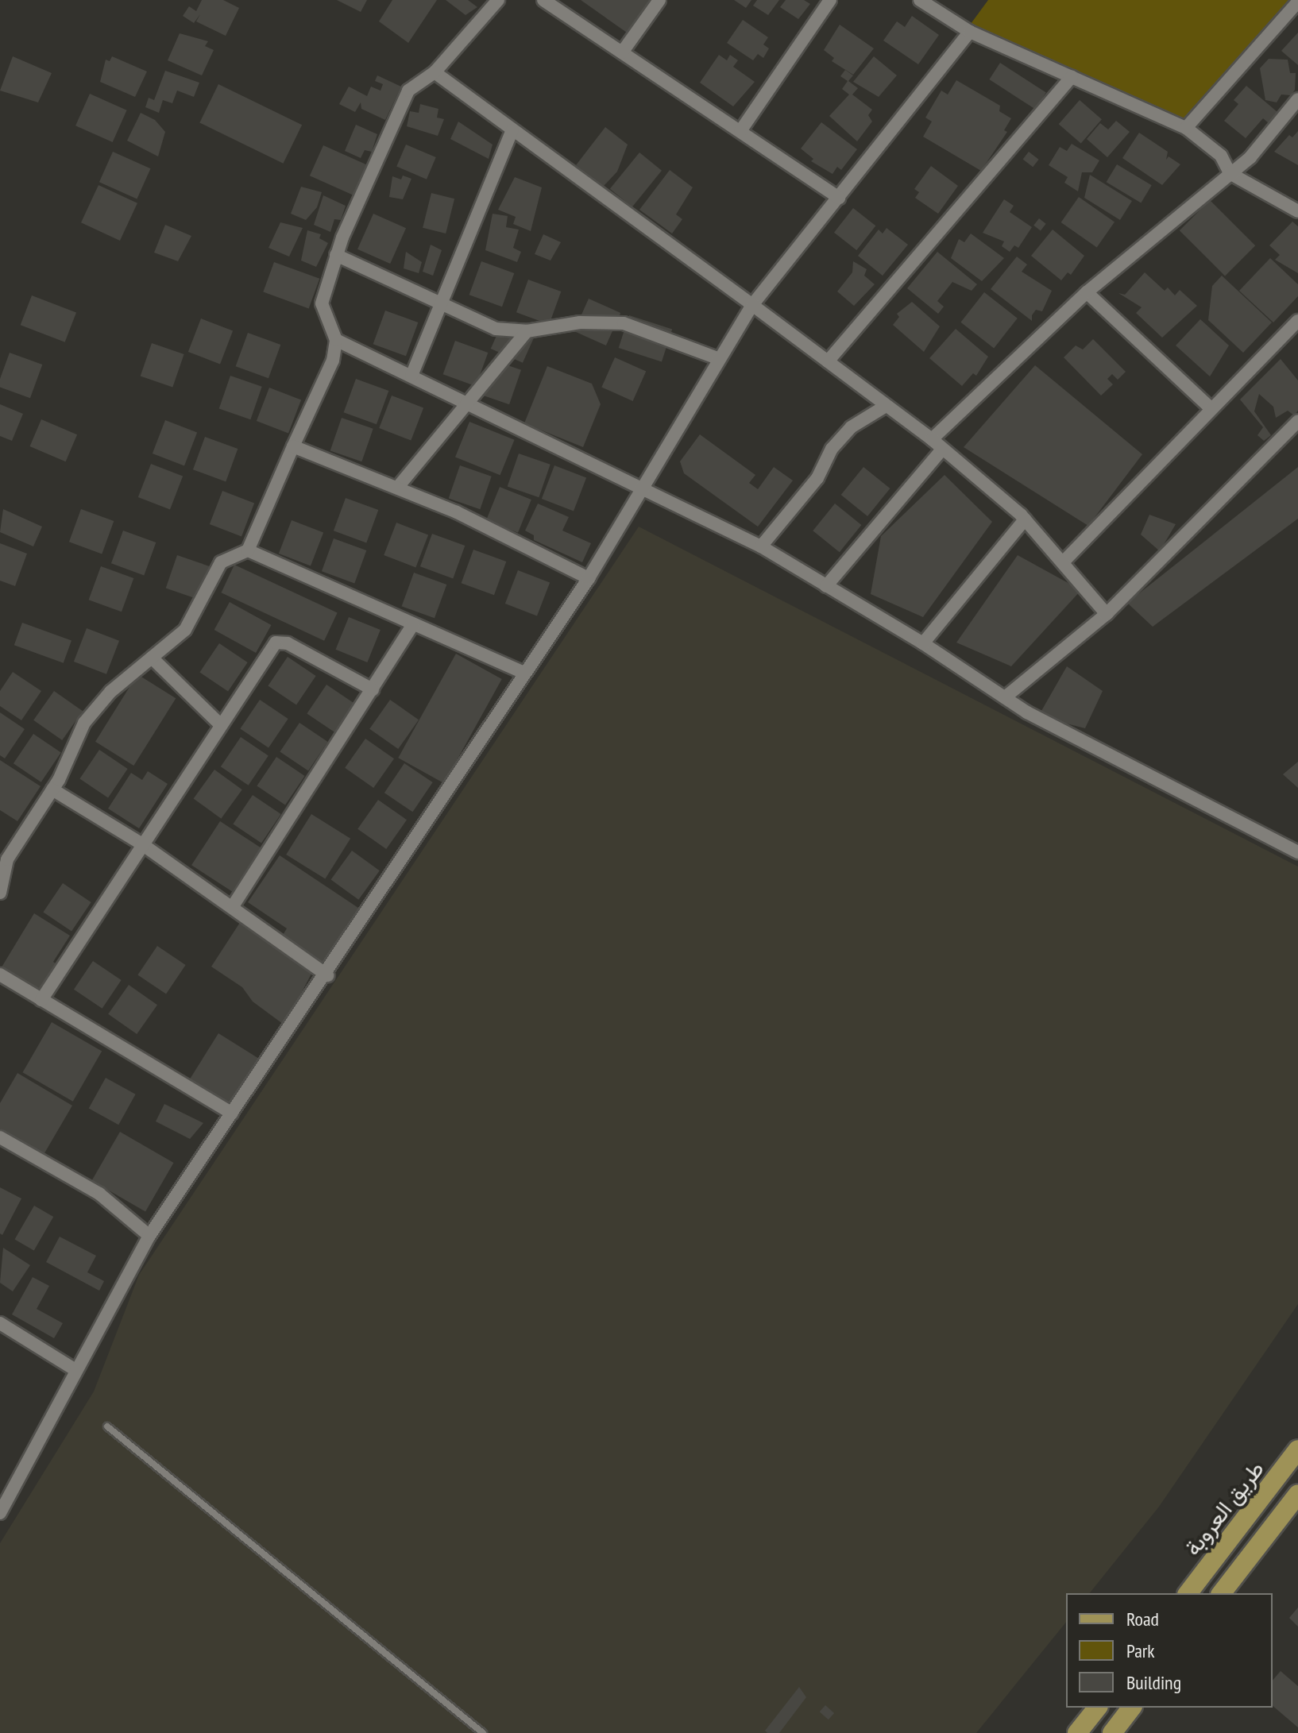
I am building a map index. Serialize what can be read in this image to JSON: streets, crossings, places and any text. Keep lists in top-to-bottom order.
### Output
{
  "streets": {
    "main road": ["طريق العروبة"]
  },
  "legend": ["Road", "Park", "Building"]
}
